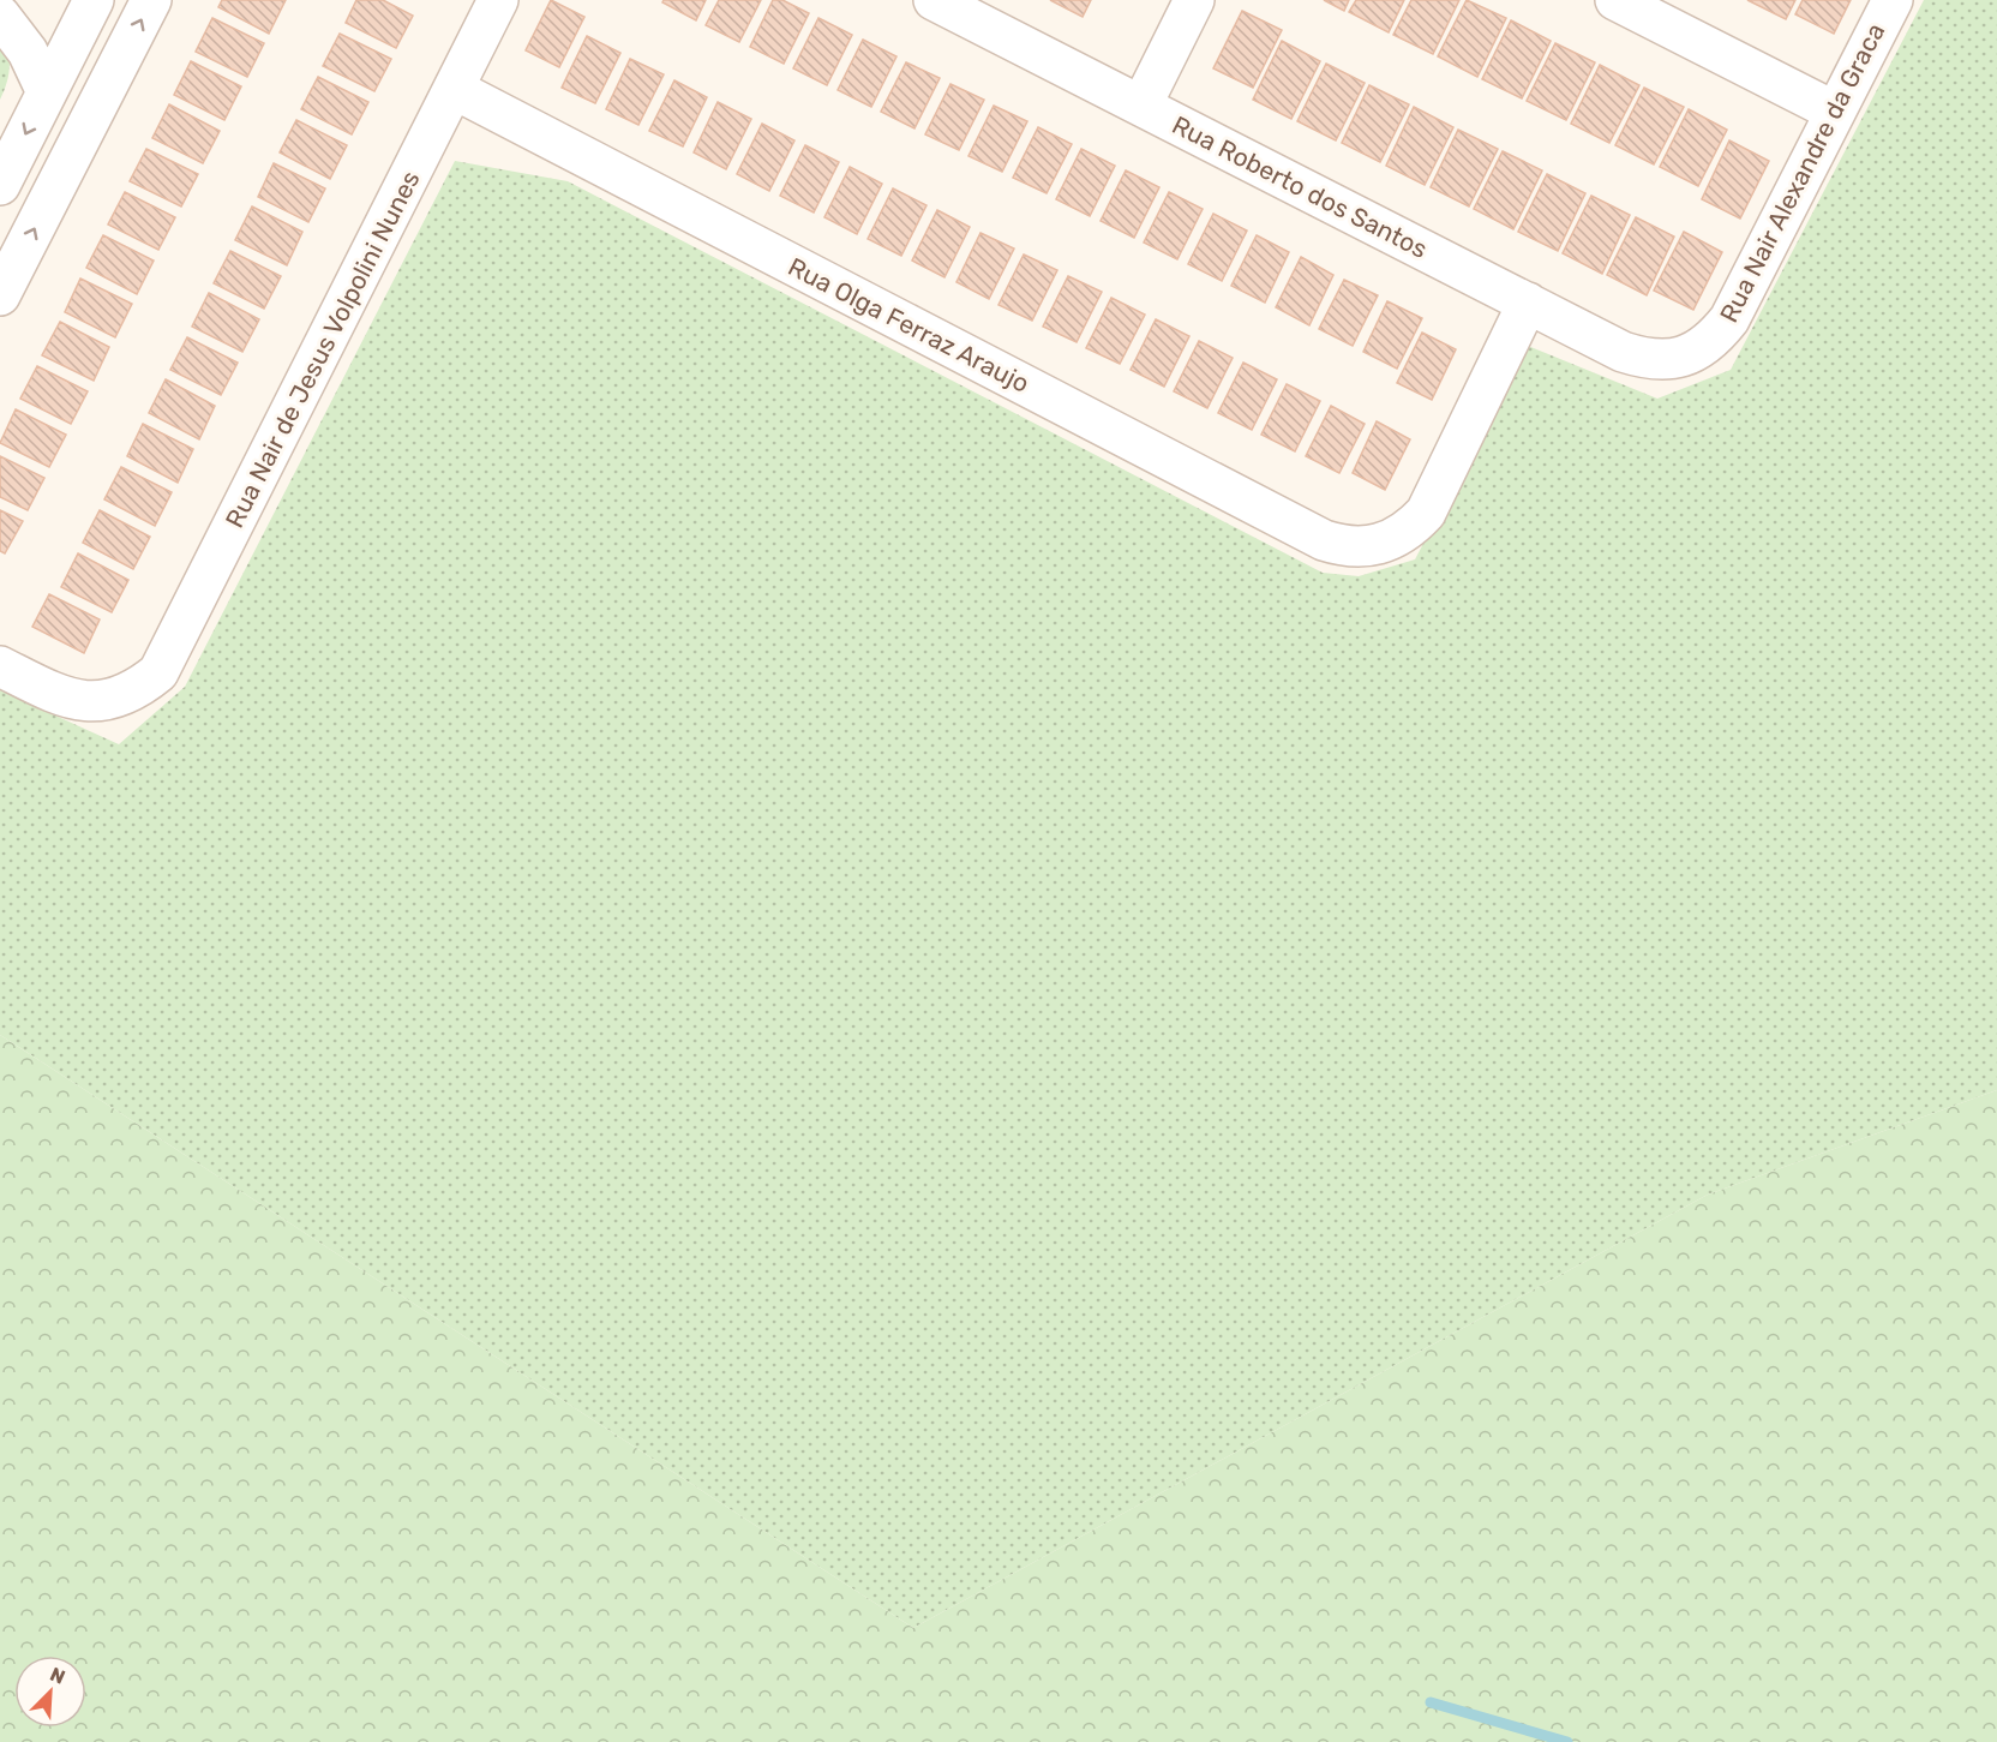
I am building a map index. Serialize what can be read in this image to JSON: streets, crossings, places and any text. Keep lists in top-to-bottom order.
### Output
{
  "streets": {
    "street": [
      "Rua Nair Alexandre da Graca",
      "Rua Roberto dos Santos",
      "Rua Olga Ferraz Araujo",
      "Rua Nair de Jesus Volpolini Nunes"
    ]
  },
  "crossings": [
    ["Rua Nair Alexandre da Graca", "Rua Roberto dos Santos"],
    ["Rua Roberto dos Santos", "Rua Olga Ferraz Araujo"],
    ["Rua Olga Ferraz Araujo", "Rua Nair de Jesus Volpolini Nunes"]
  ],
  "north": "top right"
}
